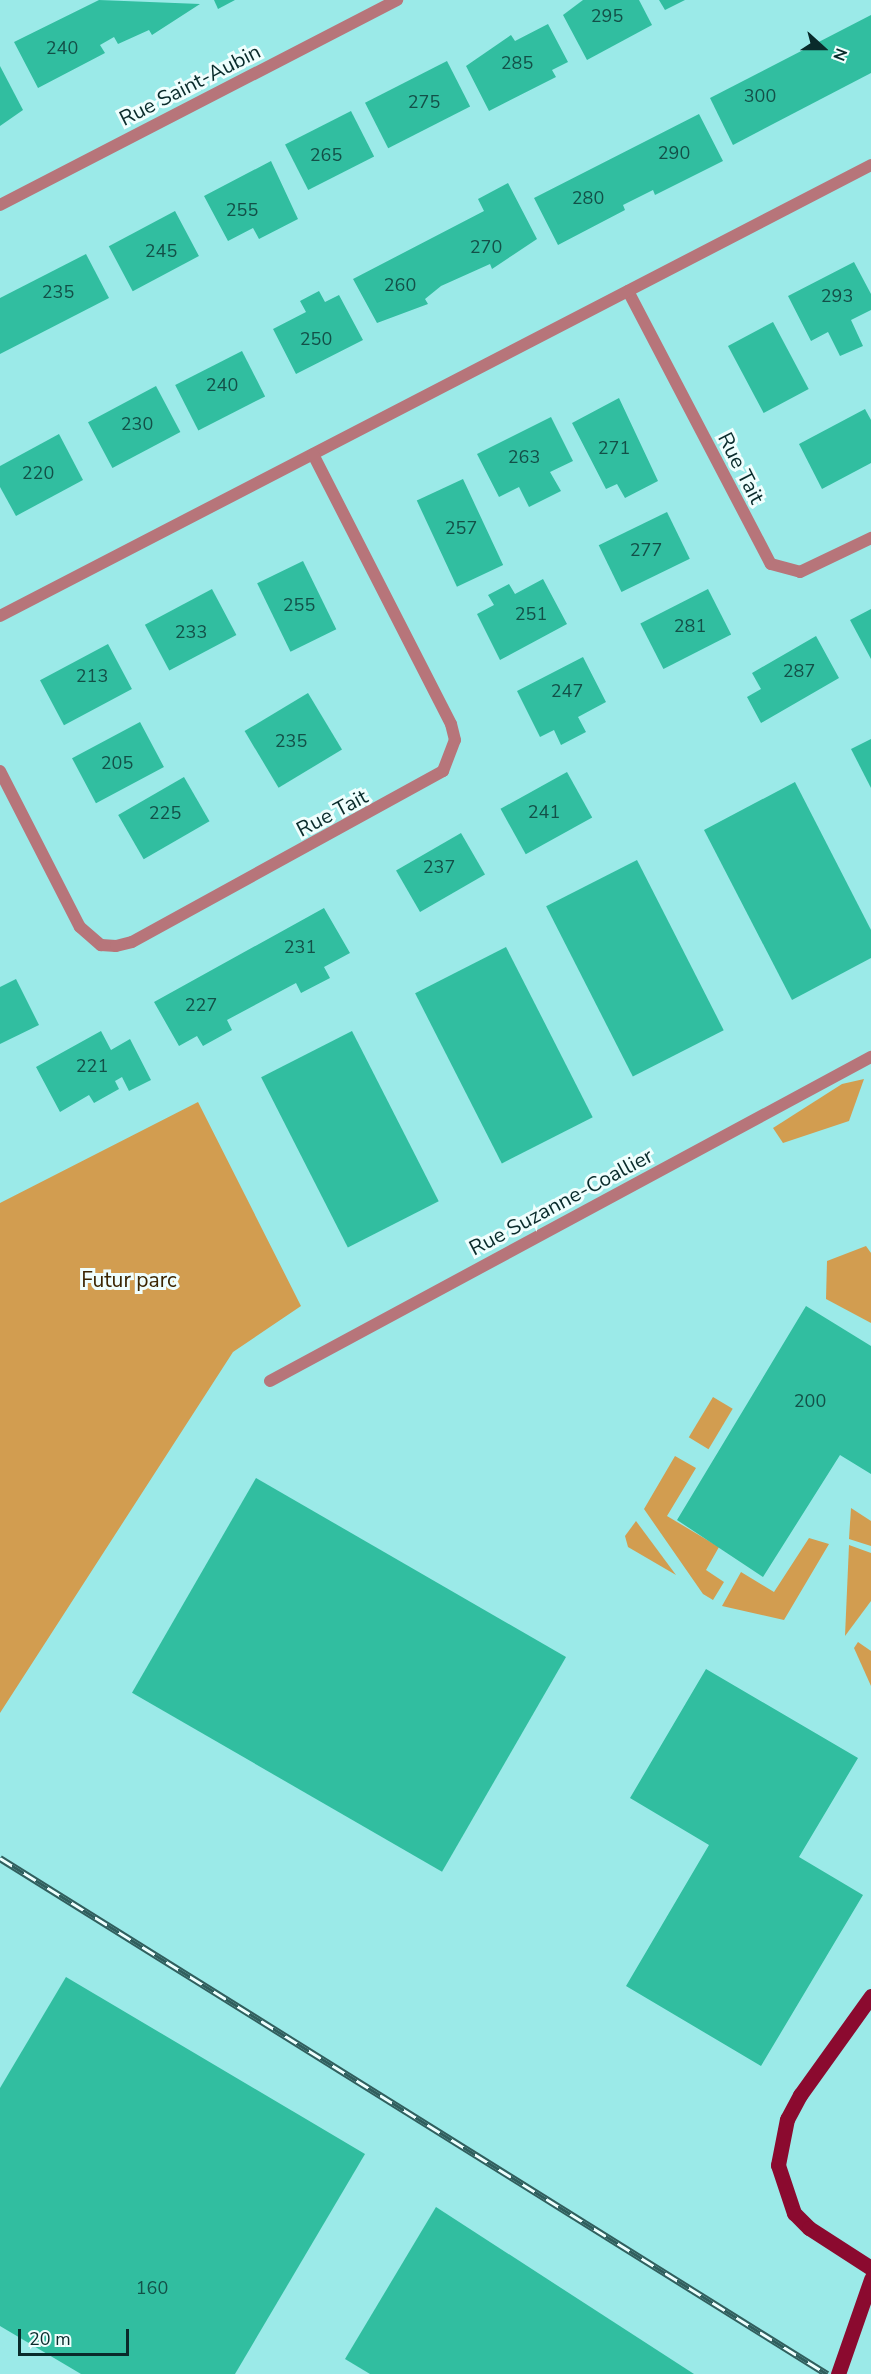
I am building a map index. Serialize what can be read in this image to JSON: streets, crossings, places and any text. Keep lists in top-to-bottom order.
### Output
{
  "streets": {
    "street": ["Rue Saint-Aubin", "Rue Tait", "Rue Suzanne-Coallier"]
  },
  "parks": ["Futur parc"],
  "house_numbers": [
    "295",
    "240",
    "285",
    "300",
    "275",
    "290",
    "265",
    "280",
    "255",
    "270",
    "245",
    "260",
    "235",
    "293",
    "250",
    "240",
    "230",
    "271",
    "263",
    "220",
    "257",
    "277",
    "255",
    "251",
    "281",
    "233",
    "287",
    "213",
    "247",
    "235",
    "205",
    "241",
    "225",
    "237",
    "231",
    "227",
    "221",
    "200",
    "160"
  ],
  "scale_bar": "20 m",
  "north": "right"
}
